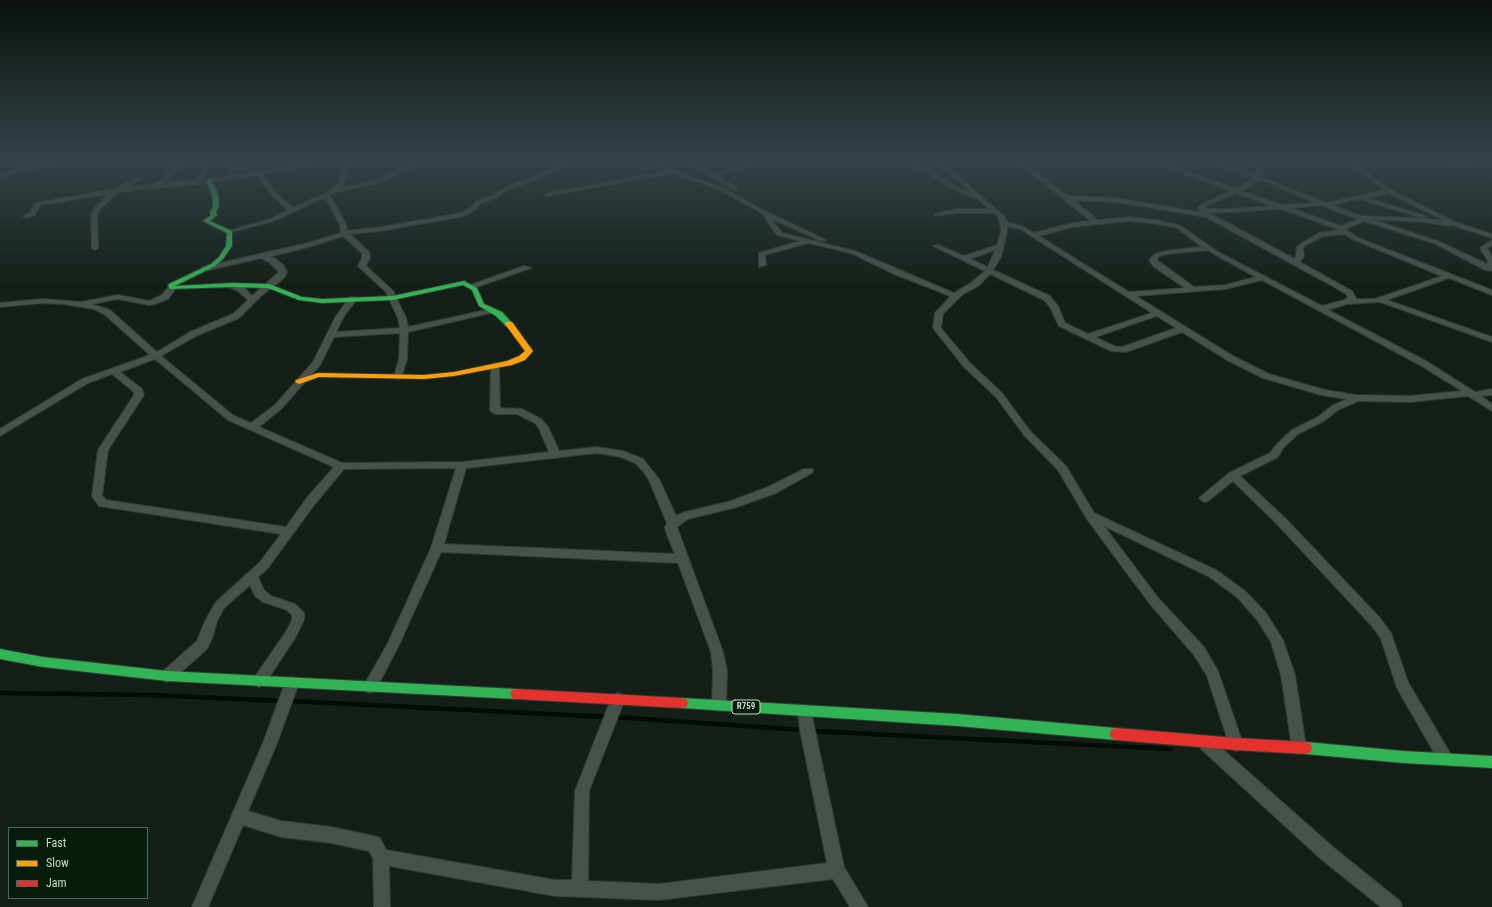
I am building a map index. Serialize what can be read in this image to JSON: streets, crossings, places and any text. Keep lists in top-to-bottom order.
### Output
{
  "streets": {
    "street": ["R759"]
  },
  "legend": ["Fast", "Slow", "Jam"]
}
